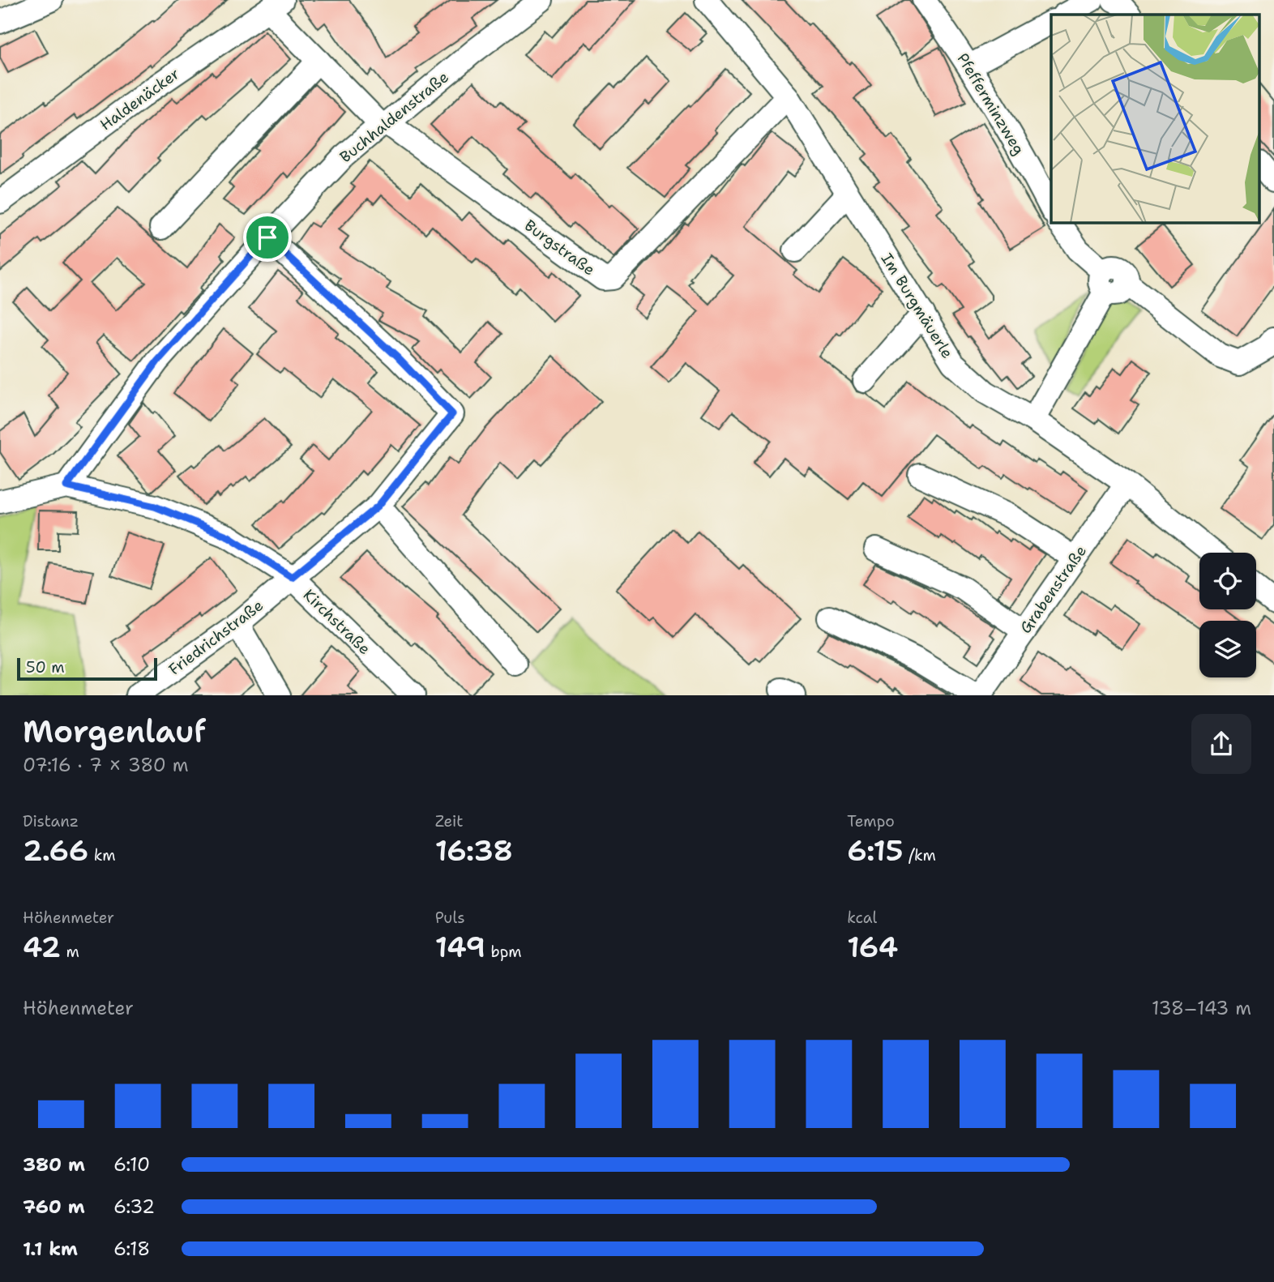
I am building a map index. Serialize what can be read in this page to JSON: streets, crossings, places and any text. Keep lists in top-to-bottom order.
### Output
{
  "streets": {
    "street": [
      "Haldenäcker",
      "Pfefferminzweg",
      "Buchhaldenstraße",
      "Burgstraße",
      "Im Burgmäuerle",
      "Grabenstraße",
      "Kirchstraße",
      "Friedrichstraße"
    ]
  },
  "crossings": [
    ["Haldenäcker", "Burgstraße"],
    ["Buchhaldenstraße", "Burgstraße"],
    ["Buchhaldenstraße", "Kirchstraße"],
    ["Buchhaldenstraße", "Friedrichstraße"],
    ["Burgstraße", "Im Burgmäuerle"],
    ["Im Burgmäuerle", "Grabenstraße"],
    ["Kirchstraße", "Friedrichstraße"]
  ],
  "scale_bar": "50 m",
  "page": {
    "scale": "50 m",
    "heading": ["Morgenlauf", "07:16 · 7 × 380 m"],
    "stats": [
      ["Distanz", "2.66 km"],
      ["Zeit", "16:38"],
      ["Tempo", "6:15 /km"],
      ["Höhenmeter", "42 m"],
      ["Puls", "149 bpm"],
      ["kcal", "164"]
    ],
    "chart": ["Höhenmeter", "138–143 m"],
    "list": [
      {
        "name": "380 m",
        "note": "6:10"
      },
      {
        "name": "760 m",
        "note": "6:32"
      },
      {
        "name": "1.1 km",
        "note": "6:18"
      }
    ]
  }
}
